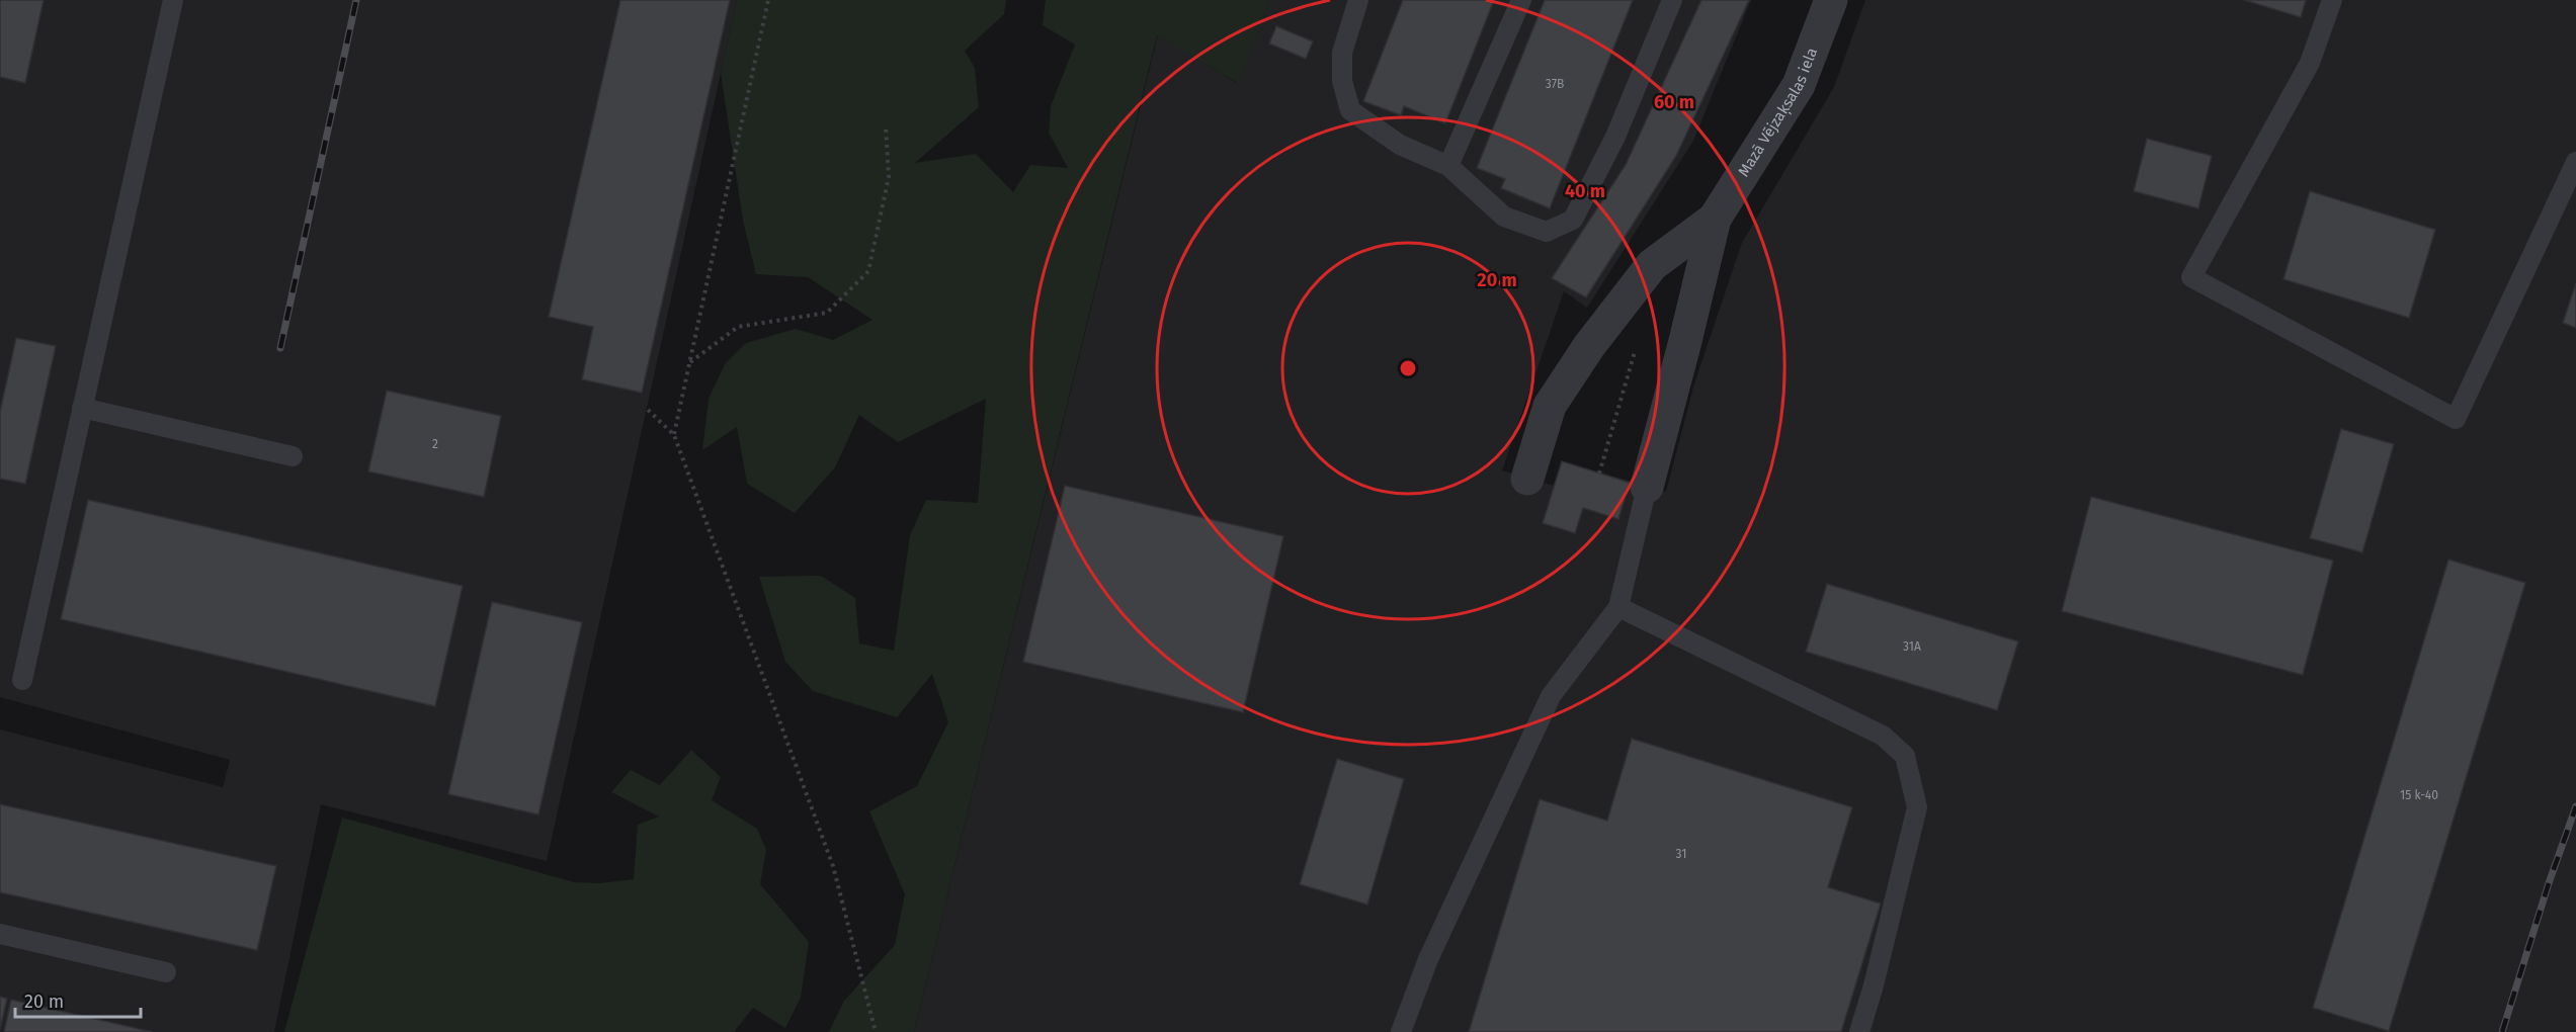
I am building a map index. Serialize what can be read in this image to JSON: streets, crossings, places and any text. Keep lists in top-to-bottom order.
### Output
{
  "streets": {
    "street": ["Mazā Vējzaķsalas iela"]
  },
  "house_numbers": [
    "37B",
    "2",
    "31A",
    "15 k-40",
    "31"
  ],
  "scale_bar": "20 m",
  "rings": ["60 m", "40 m", "20 m"]
}
